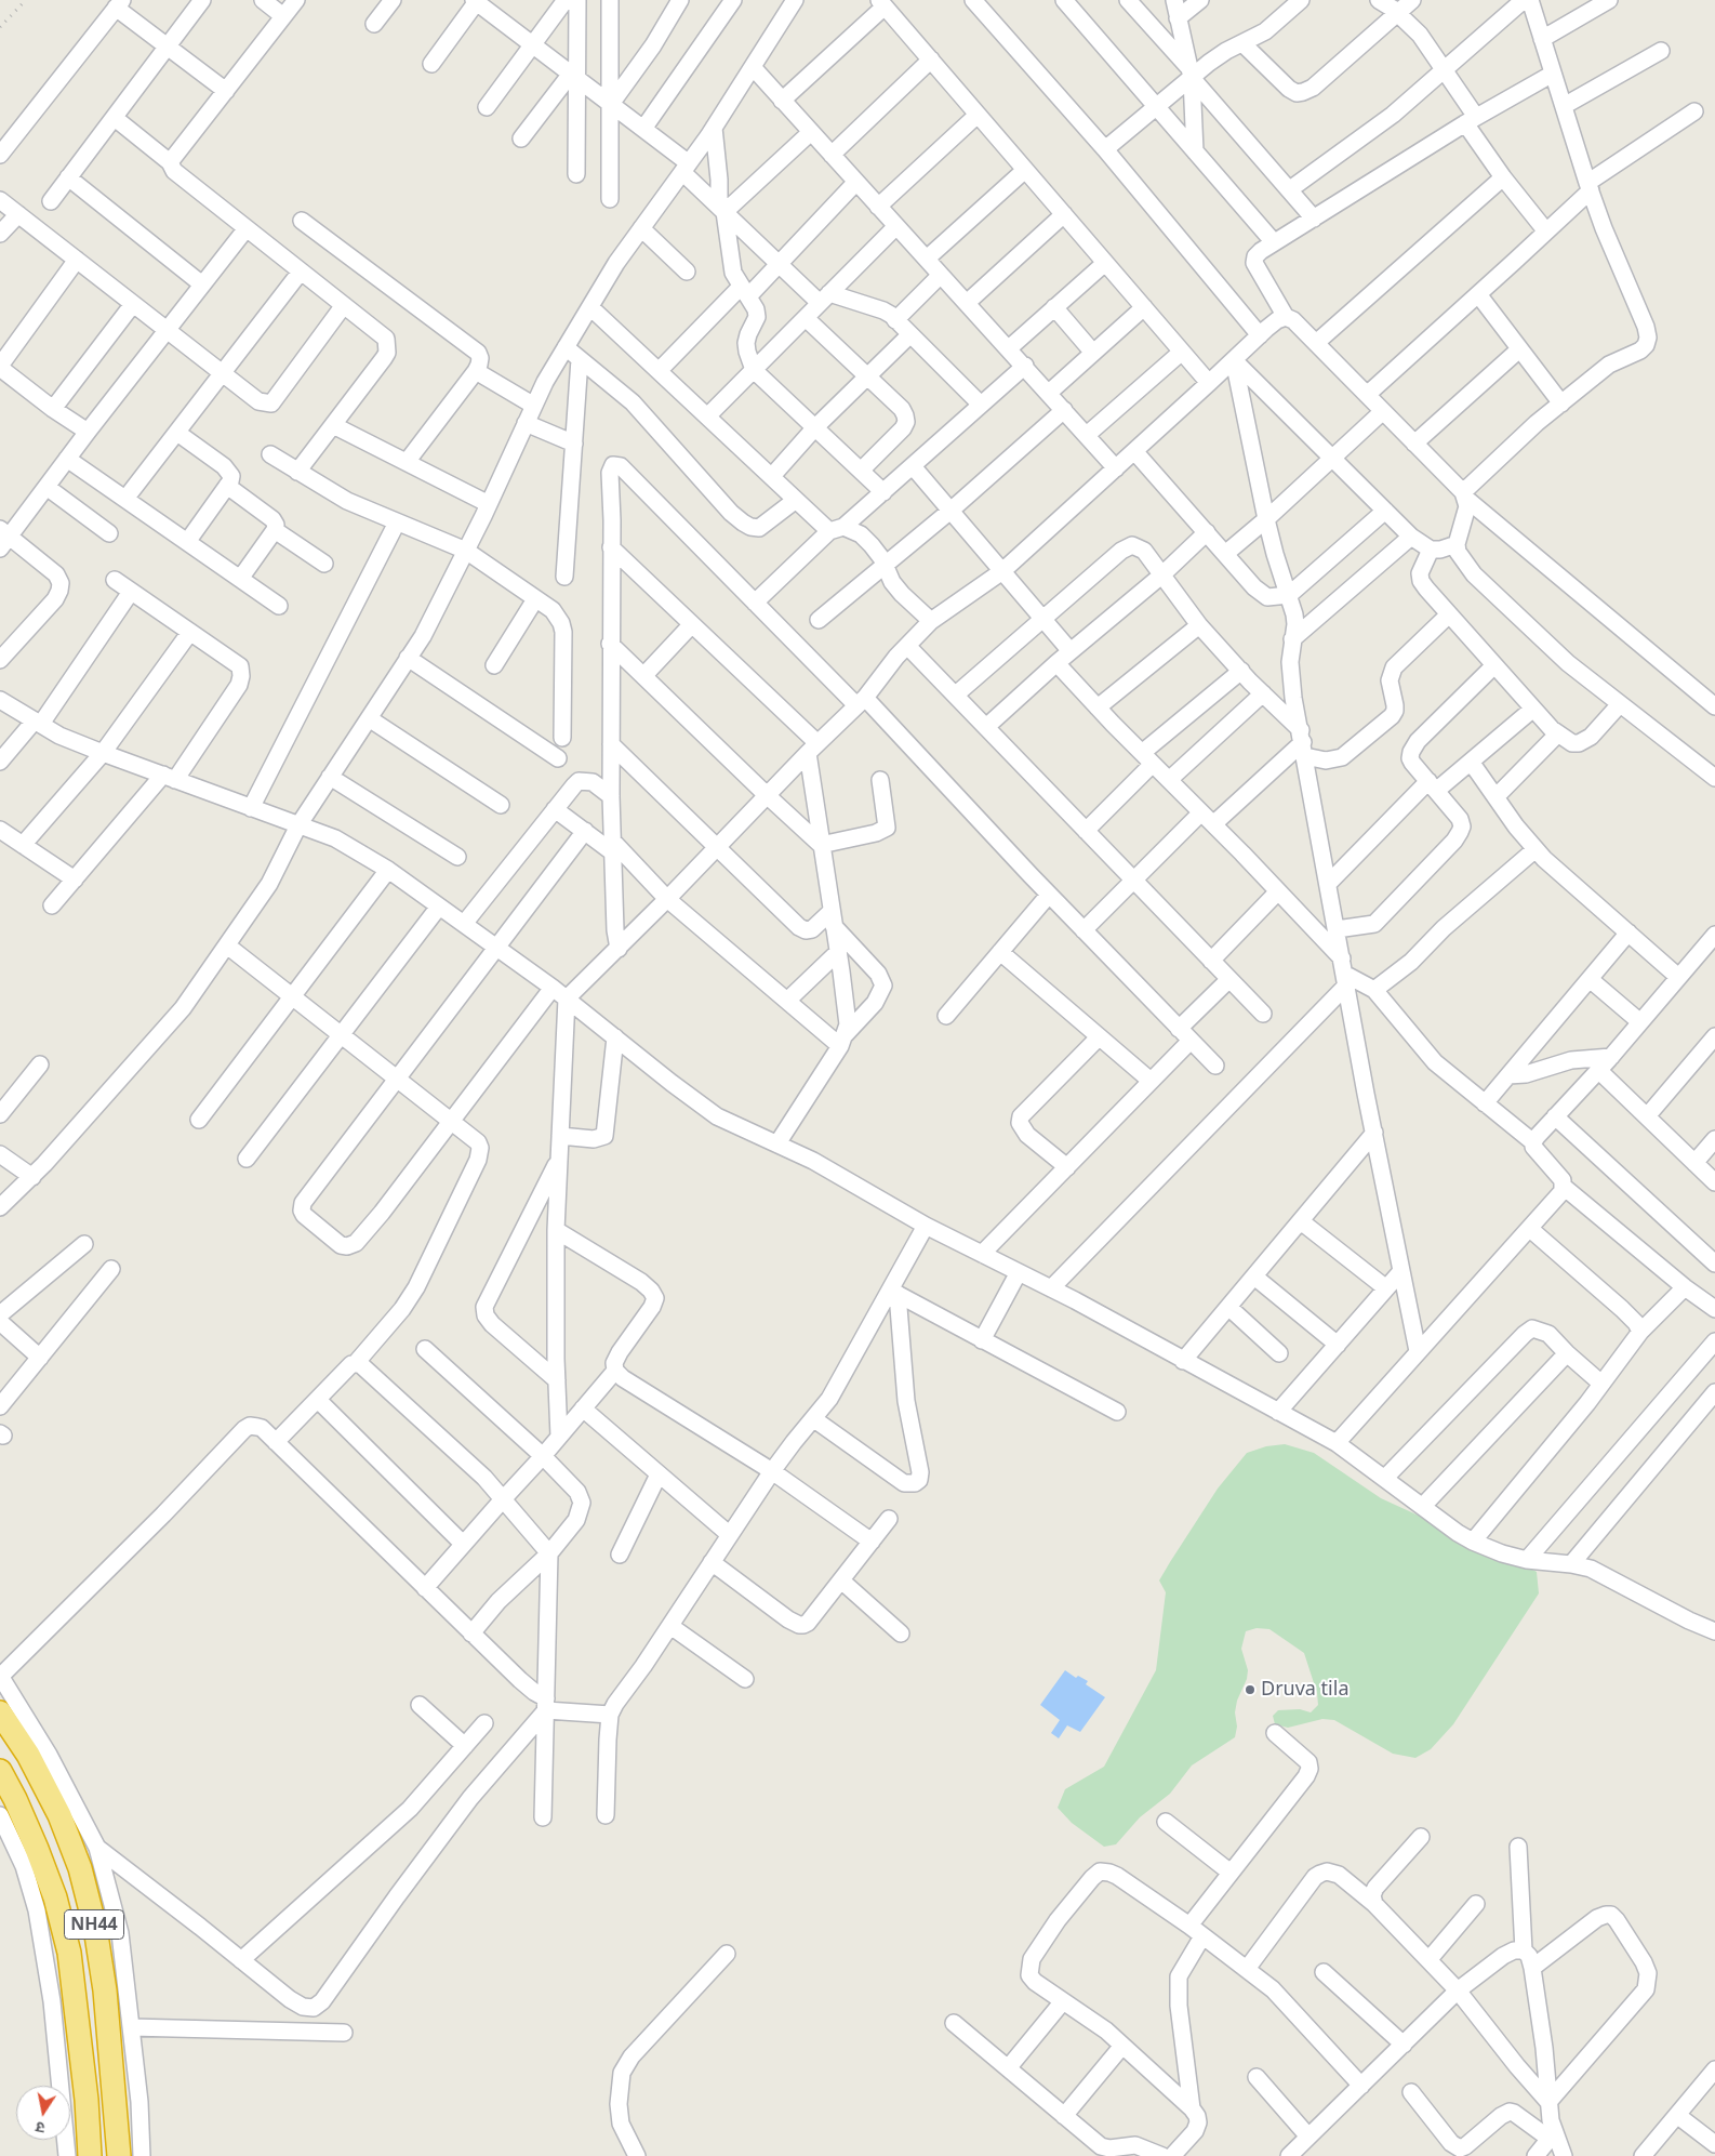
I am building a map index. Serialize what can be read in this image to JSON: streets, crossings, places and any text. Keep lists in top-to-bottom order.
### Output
{
  "streets": {
    "highway": ["NH44"]
  },
  "places": ["Druva tila"],
  "north": "bottom"
}
